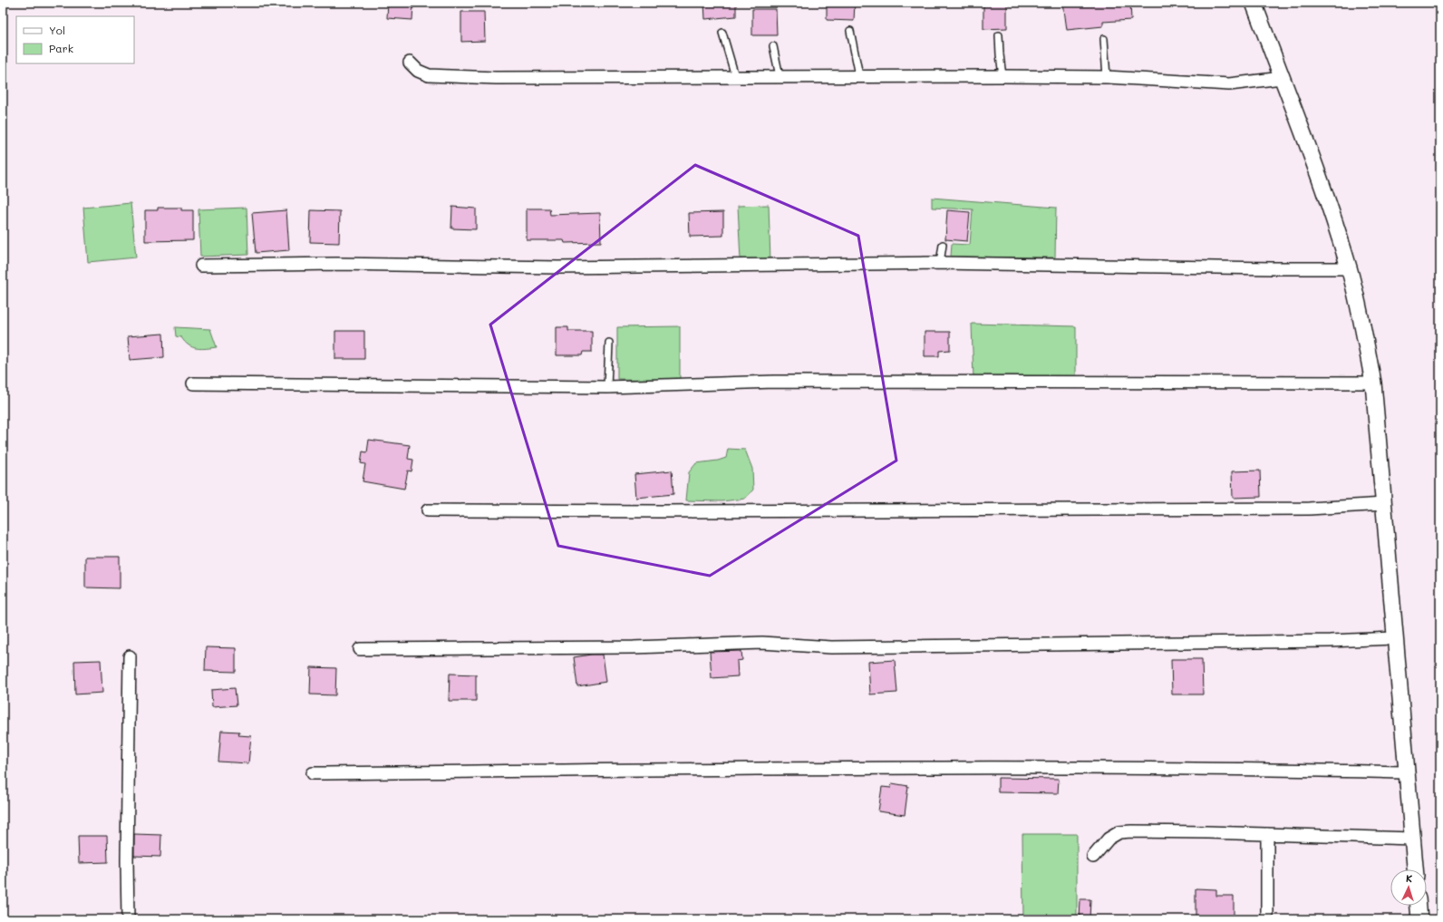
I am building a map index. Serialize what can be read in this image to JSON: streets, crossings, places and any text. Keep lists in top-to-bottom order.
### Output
{
  "legend": ["Yol", "Park"],
  "north": "top"
}
